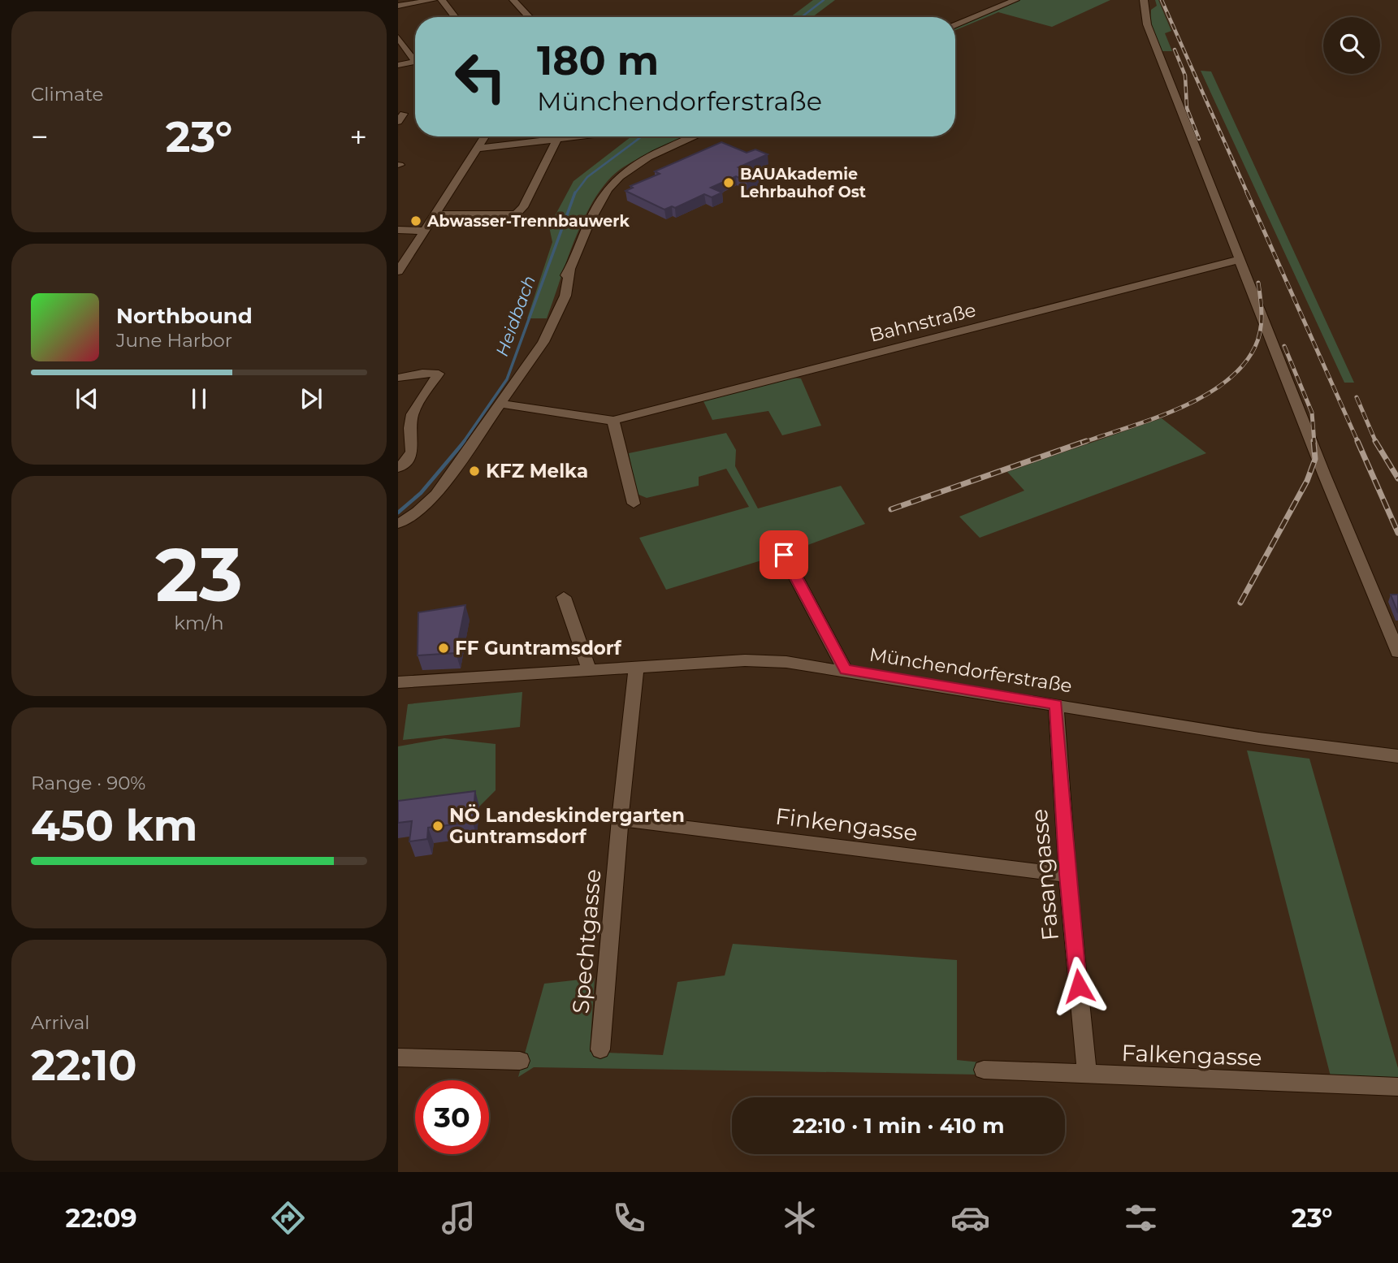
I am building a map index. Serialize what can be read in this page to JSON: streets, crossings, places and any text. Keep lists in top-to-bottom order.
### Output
{
  "streets": {
    "street": [
      "Bahnstraße",
      "Münchendorferstraße",
      "Finkengasse",
      "Fasangasse",
      "Spechtgasse",
      "Falkengasse"
    ]
  },
  "crossings": [
    ["Münchendorferstraße", "Fasangasse"],
    ["Münchendorferstraße", "Spechtgasse"],
    ["Finkengasse", "Fasangasse"],
    ["Finkengasse", "Spechtgasse"],
    ["Fasangasse", "Falkengasse"]
  ],
  "water": ["Heidbach"],
  "places": [
    "BAUAkademie Lehrbauhof Ost",
    "Abwasser-Trennbauwerk",
    "KFZ Melka",
    "FF Guntramsdorf",
    "NÖ Landeskindergarten Guntramsdorf"
  ],
  "page": {
    "tile": [
      "Climate",
      ["23", "km/h"],
      ["Range · 90%", "450 km"],
      ["Arrival", "22:10"]
    ],
    "turn": ["180 m", "Münchendorferstraße"],
    "heat": ["−", "23°", "+"],
    "song": ["Northbound", "June Harbor"],
    "limit": "30",
    "trip": "22:10 · 1 min · 410 m",
    "tabs": ["22:09", "23°"]
  }
}
